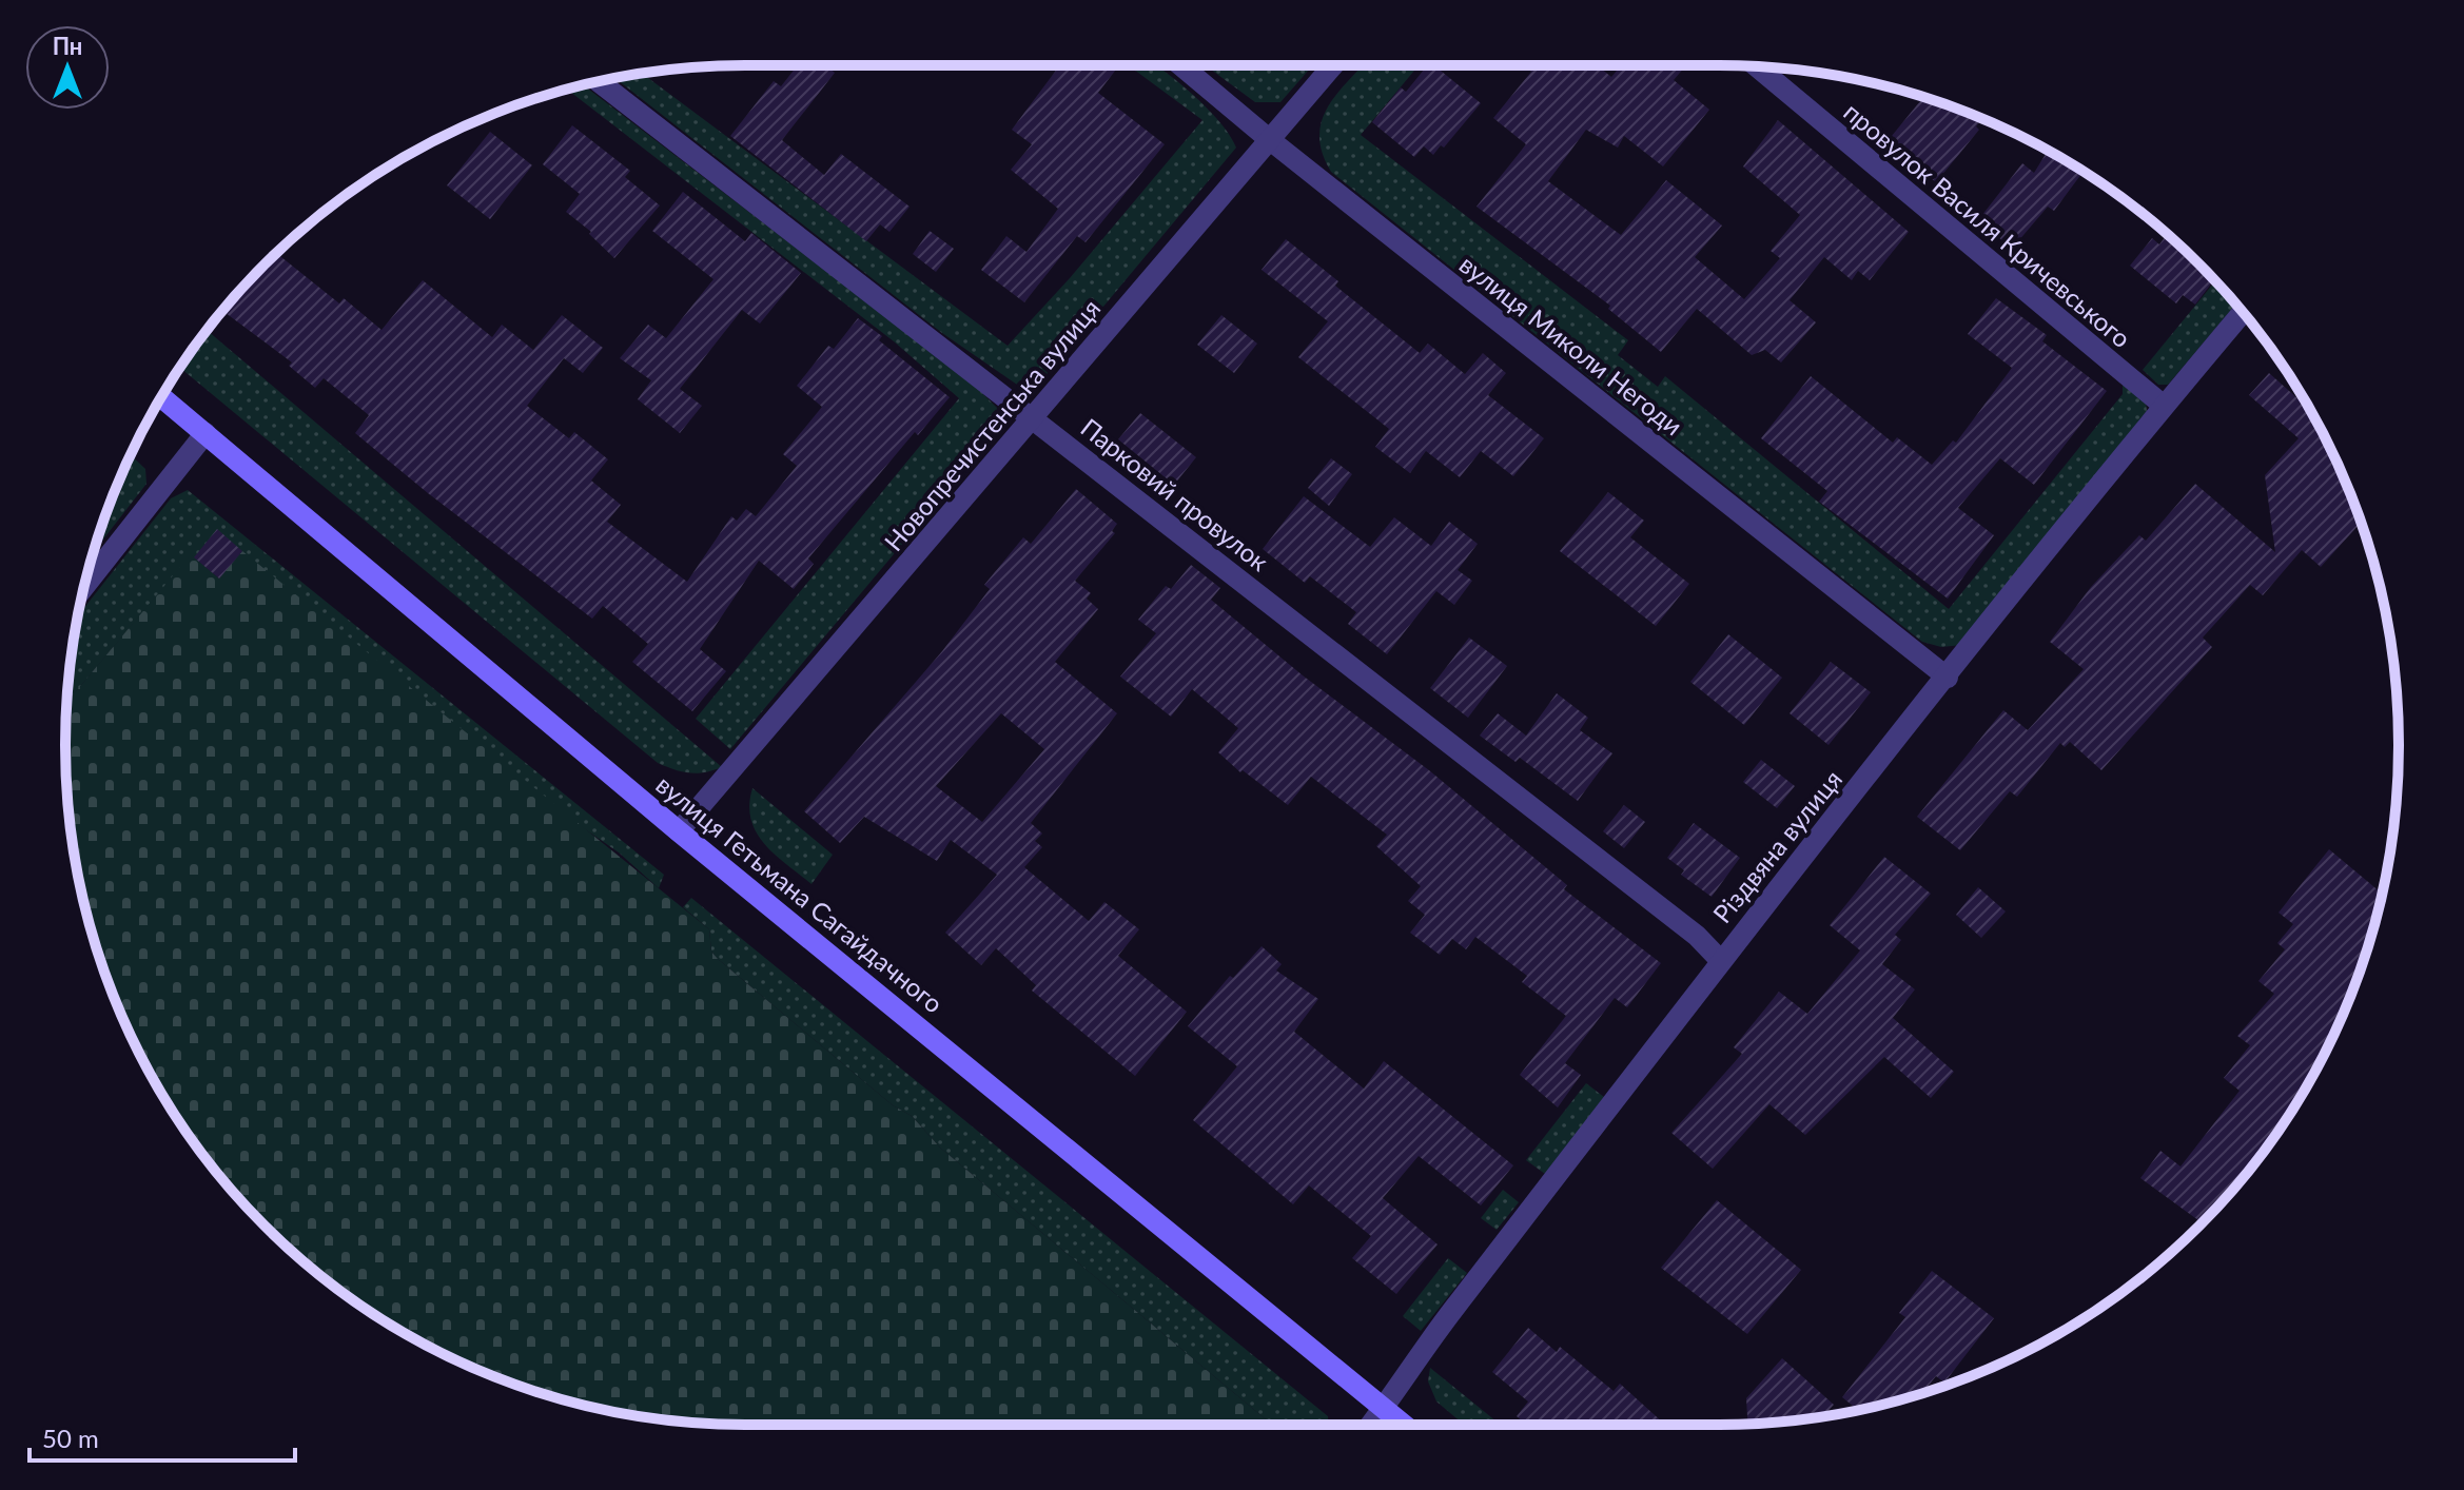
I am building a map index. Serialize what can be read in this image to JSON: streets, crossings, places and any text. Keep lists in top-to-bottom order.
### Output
{
  "streets": {
    "main road": ["вулиця Гетьмана Сагайдачного"],
    "street": [
      "провулок Василя Кричевського",
      "вулиця Миколи Негоди",
      "Новопречистенська вулиця",
      "Парковий провулок",
      "Різдвяна вулиця"
    ]
  },
  "crossings": [
    ["провулок Василя Кричевського", "Різдвяна вулиця"],
    ["вулиця Миколи Негоди", "Новопречистенська вулиця"],
    ["вулиця Миколи Негоди", "Різдвяна вулиця"],
    ["Новопречистенська вулиця", "Парковий провулок"],
    ["Новопречистенська вулиця", "вулиця Гетьмана Сагайдачного"],
    ["Парковий провулок", "Різдвяна вулиця"],
    ["Різдвяна вулиця", "вулиця Гетьмана Сагайдачного"]
  ],
  "scale_bar": "50 m",
  "north": "top"
}
